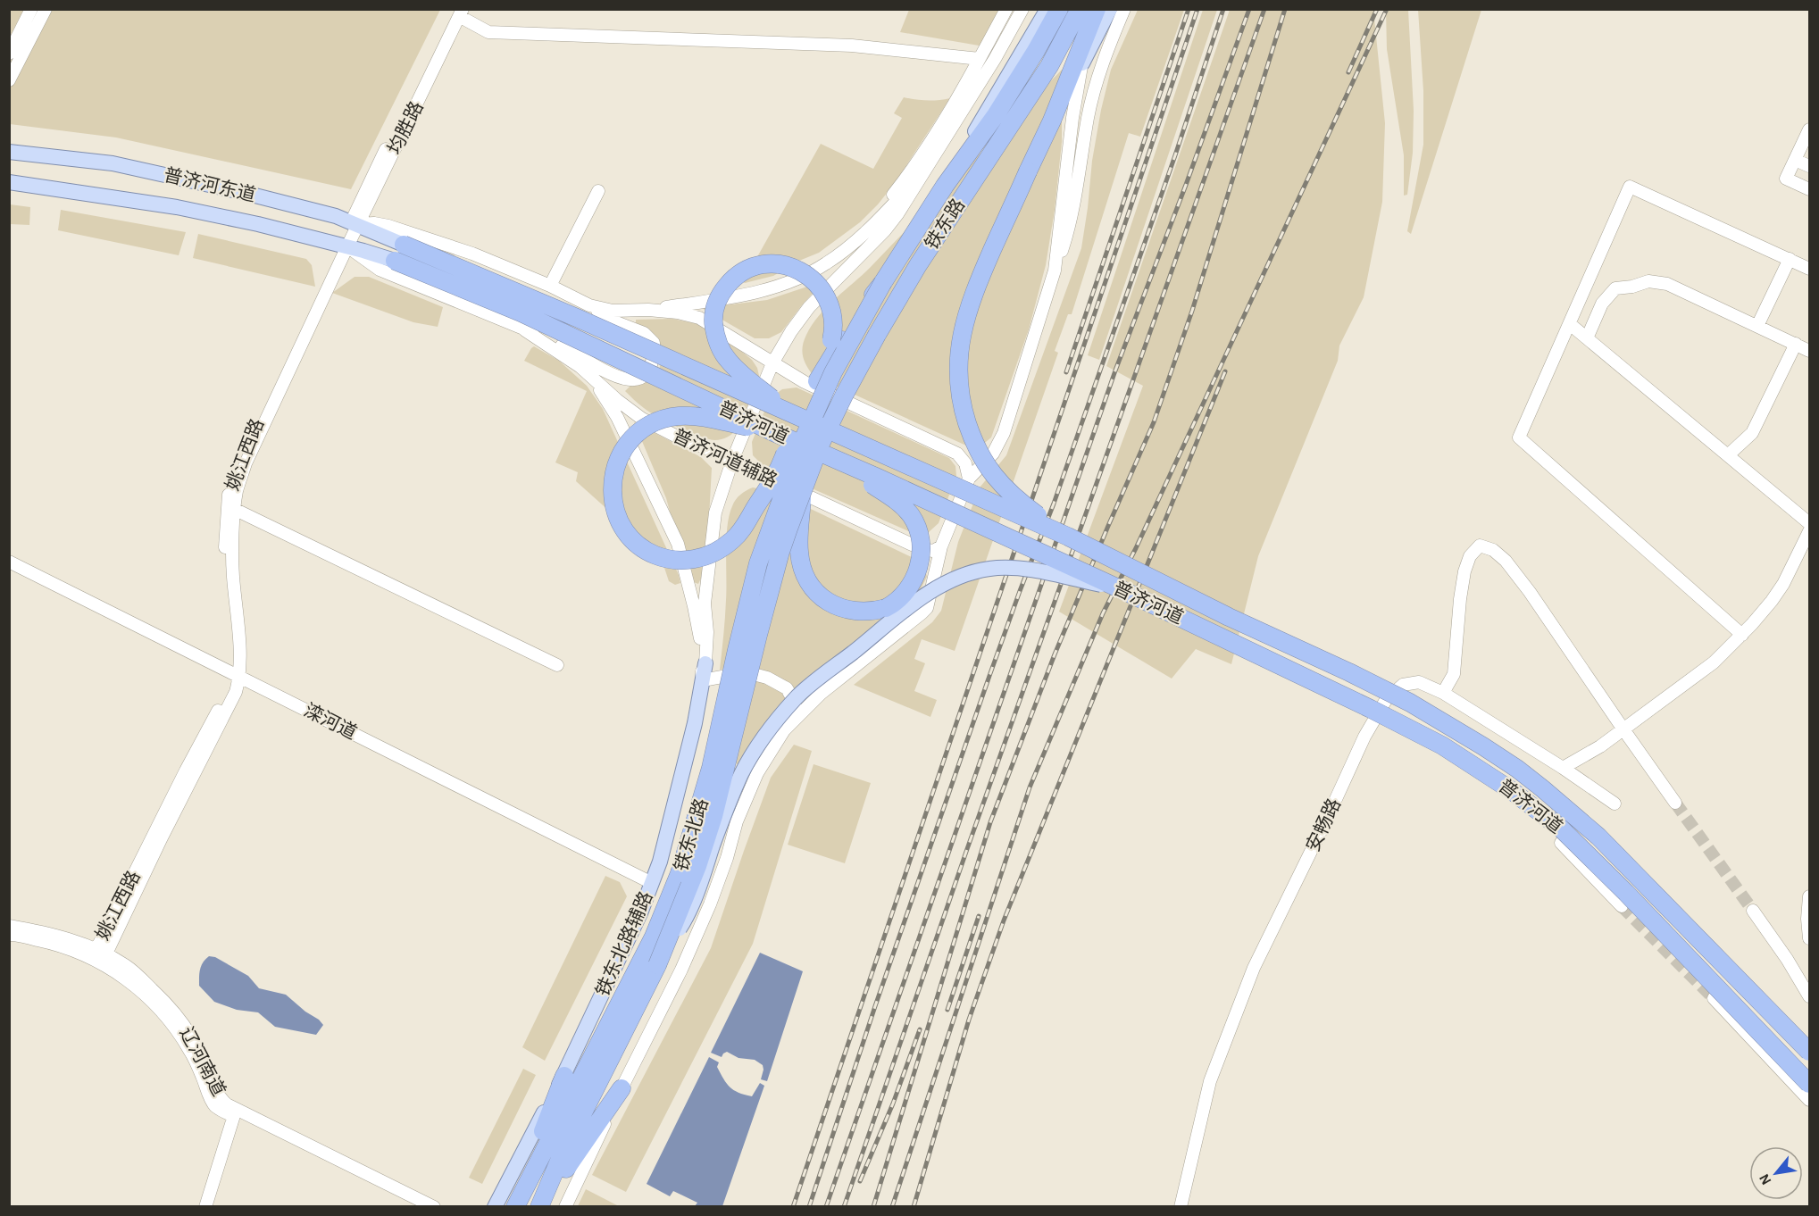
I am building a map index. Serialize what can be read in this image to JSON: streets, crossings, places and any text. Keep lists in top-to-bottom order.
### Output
{
  "streets": {
    "highway": ["铁东路", "普济河道", "铁东北路"],
    "main road": ["普济河东道", "铁东北路辅路"],
    "street": [
      "均胜路",
      "姚江西路",
      "普济河道辅路",
      "滦河道",
      "安畅路",
      "辽河南道"
    ]
  },
  "crossings": [
    ["均胜路", "普济河东道"],
    ["均胜路", "姚江西路"],
    ["均胜路", "普济河道辅路"],
    ["普济河东道", "普济河道"],
    ["普济河东道", "姚江西路"],
    ["普济河东道", "普济河道辅路"],
    ["铁东路", "铁东北路"],
    ["姚江西路", "普济河道辅路"],
    ["姚江西路", "滦河道"],
    ["姚江西路", "辽河南道"],
    ["普济河道辅路", "铁东北路"],
    ["滦河道", "铁东北路辅路"]
  ],
  "north": "bottom left"
}
